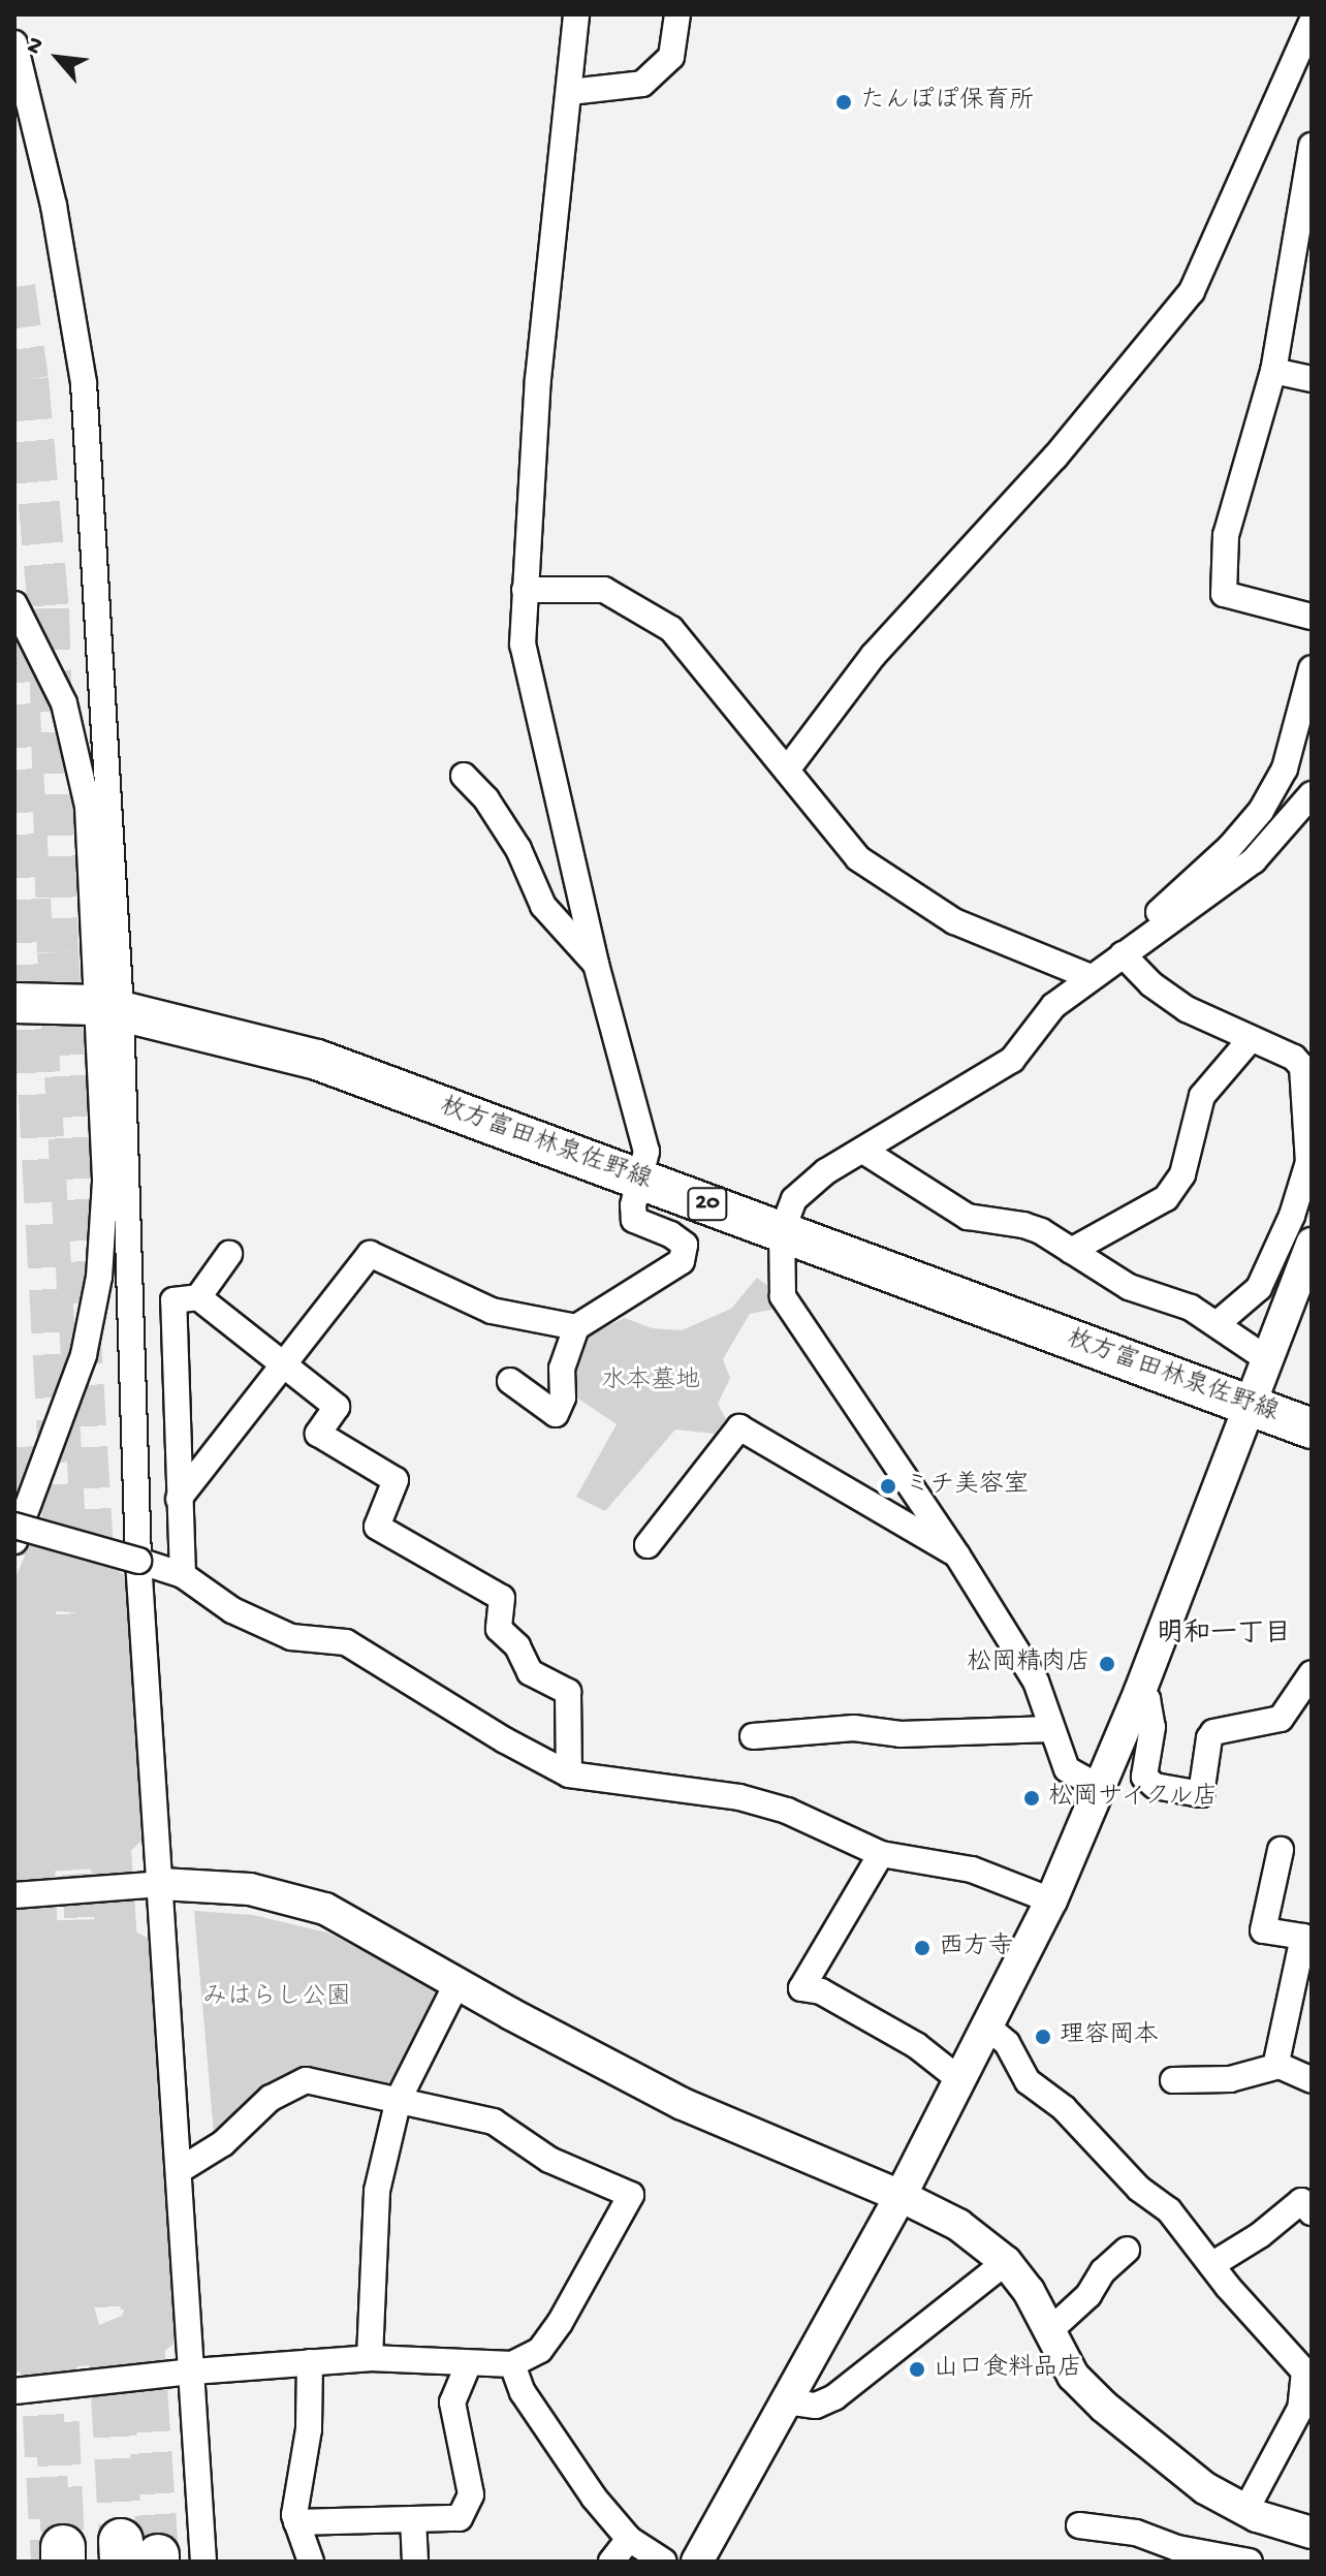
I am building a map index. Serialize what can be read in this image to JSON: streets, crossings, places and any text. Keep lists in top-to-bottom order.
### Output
{
  "streets": {
    "main road": ["枚方富田林泉佐野線", "20"]
  },
  "districts": ["明和一丁目"],
  "parks": ["水本墓地", "みはらし公園"],
  "places": [
    "たんぽぽ保育所",
    "ミチ美容室",
    "松岡精肉店",
    "松岡サイクル店",
    "西方寺",
    "理容岡本",
    "山口食料品店"
  ],
  "north": "top left"
}
